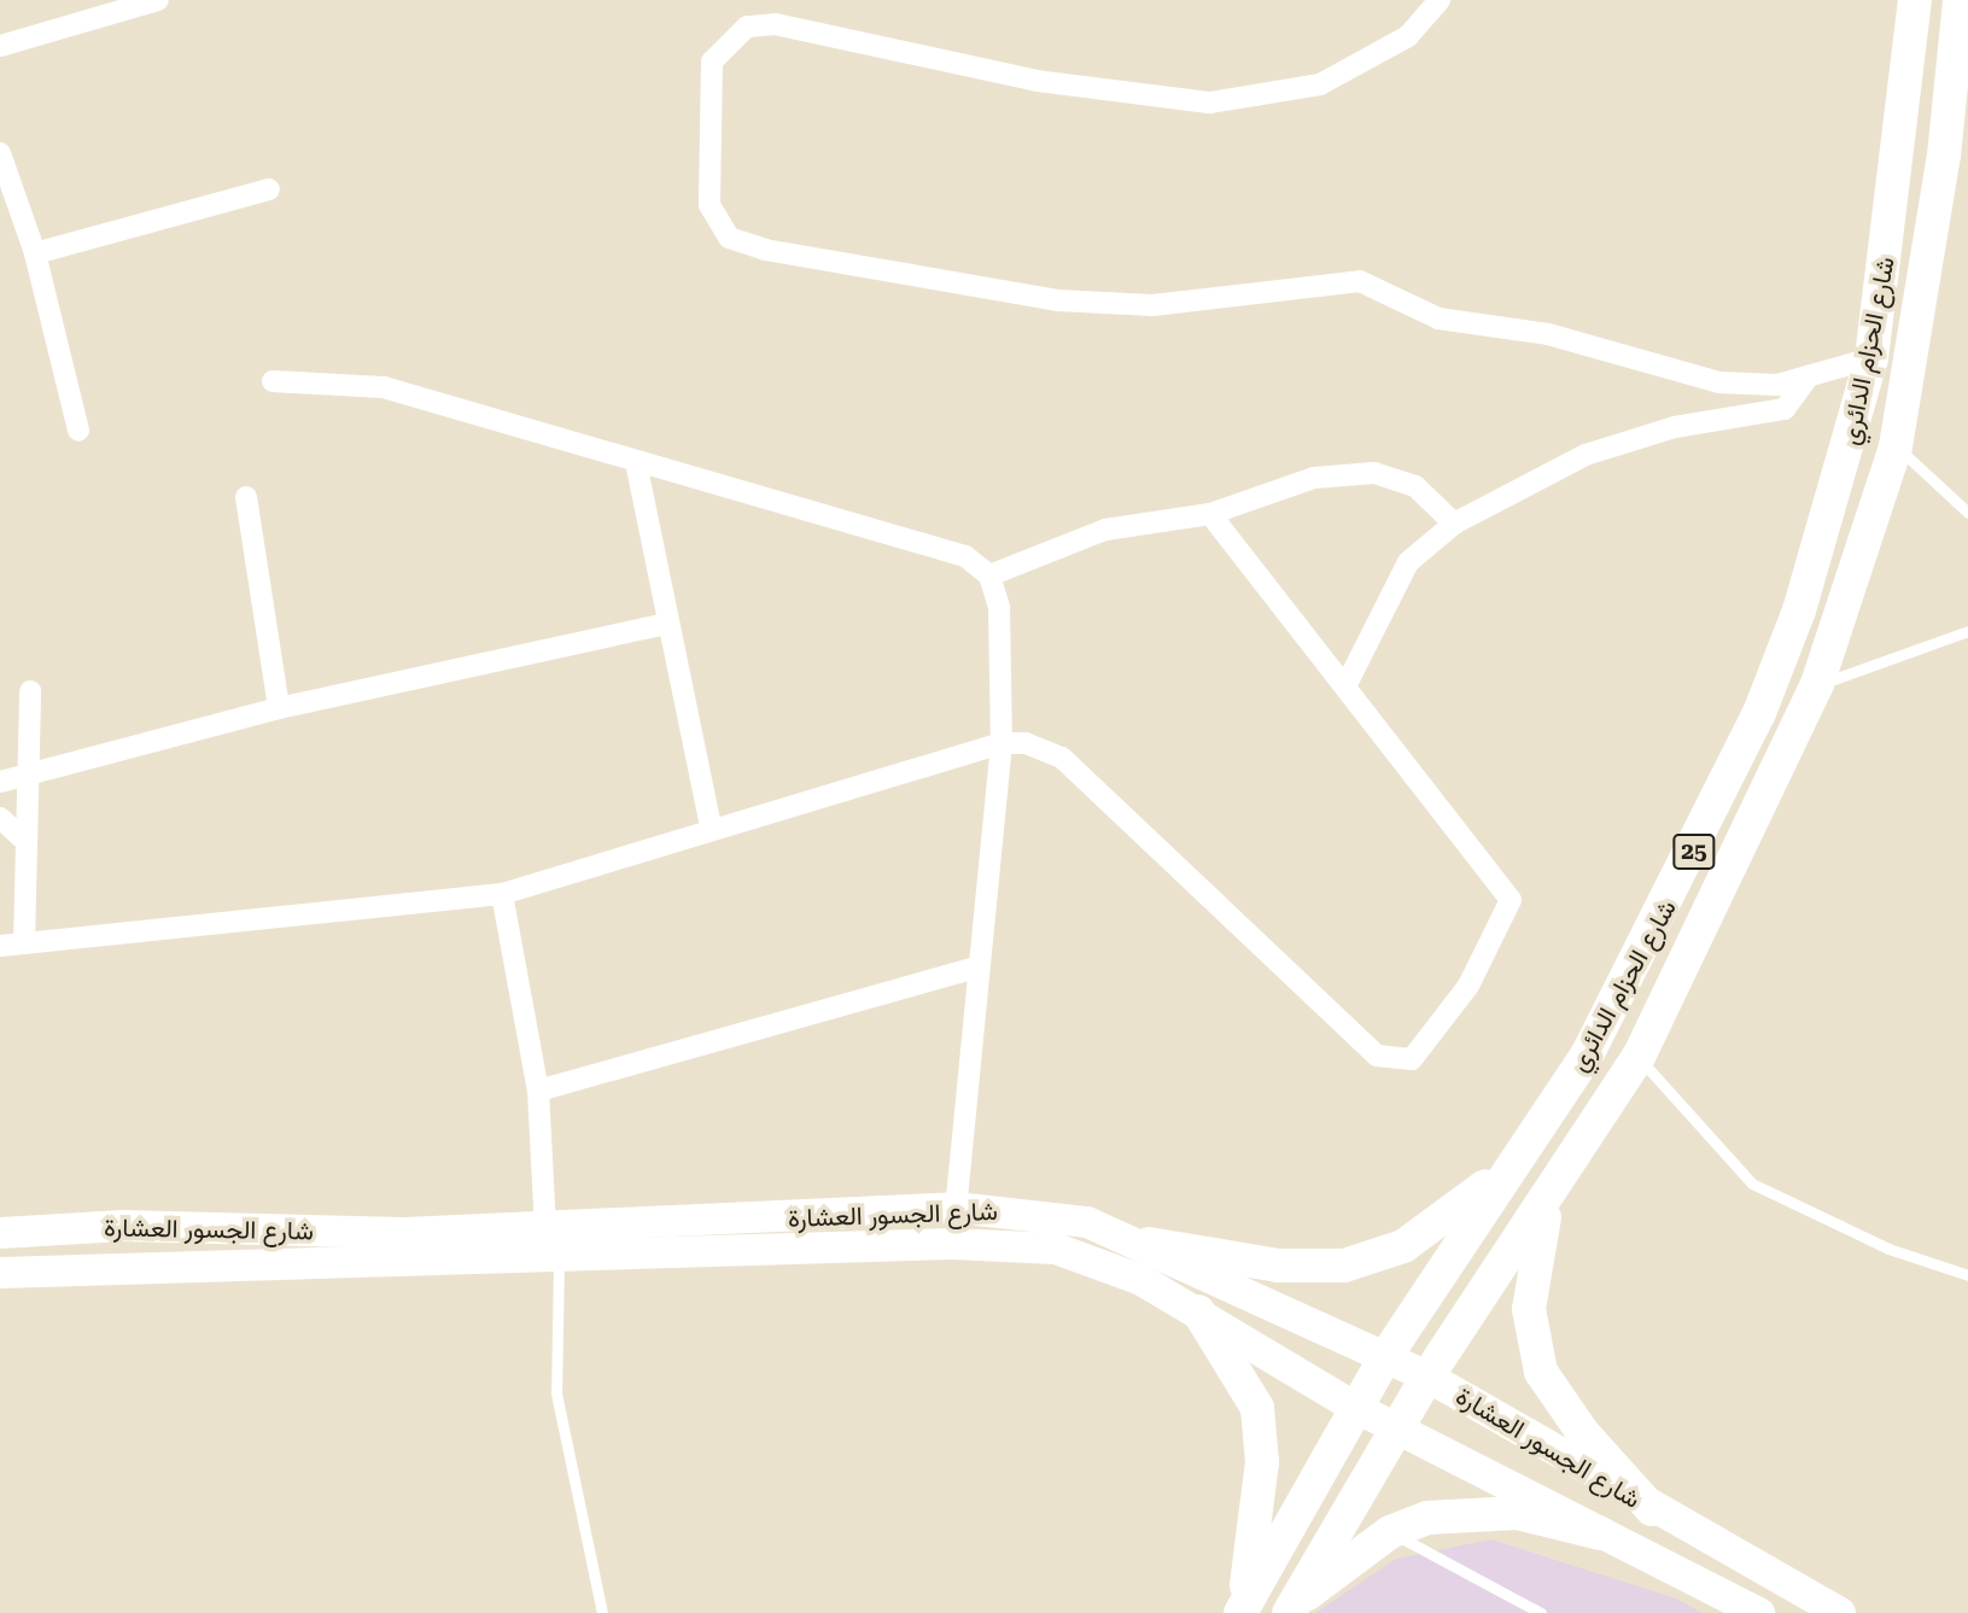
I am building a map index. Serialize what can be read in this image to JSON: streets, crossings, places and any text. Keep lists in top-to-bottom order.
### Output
{
  "streets": {
    "main road": ["شارع الحزام الدائري", "25", "شارع الجسور العشارة"]
  },
  "crossings": [
    ["شارع الحزام الدائري", "شارع الجسور العشارة"]
  ]
}
